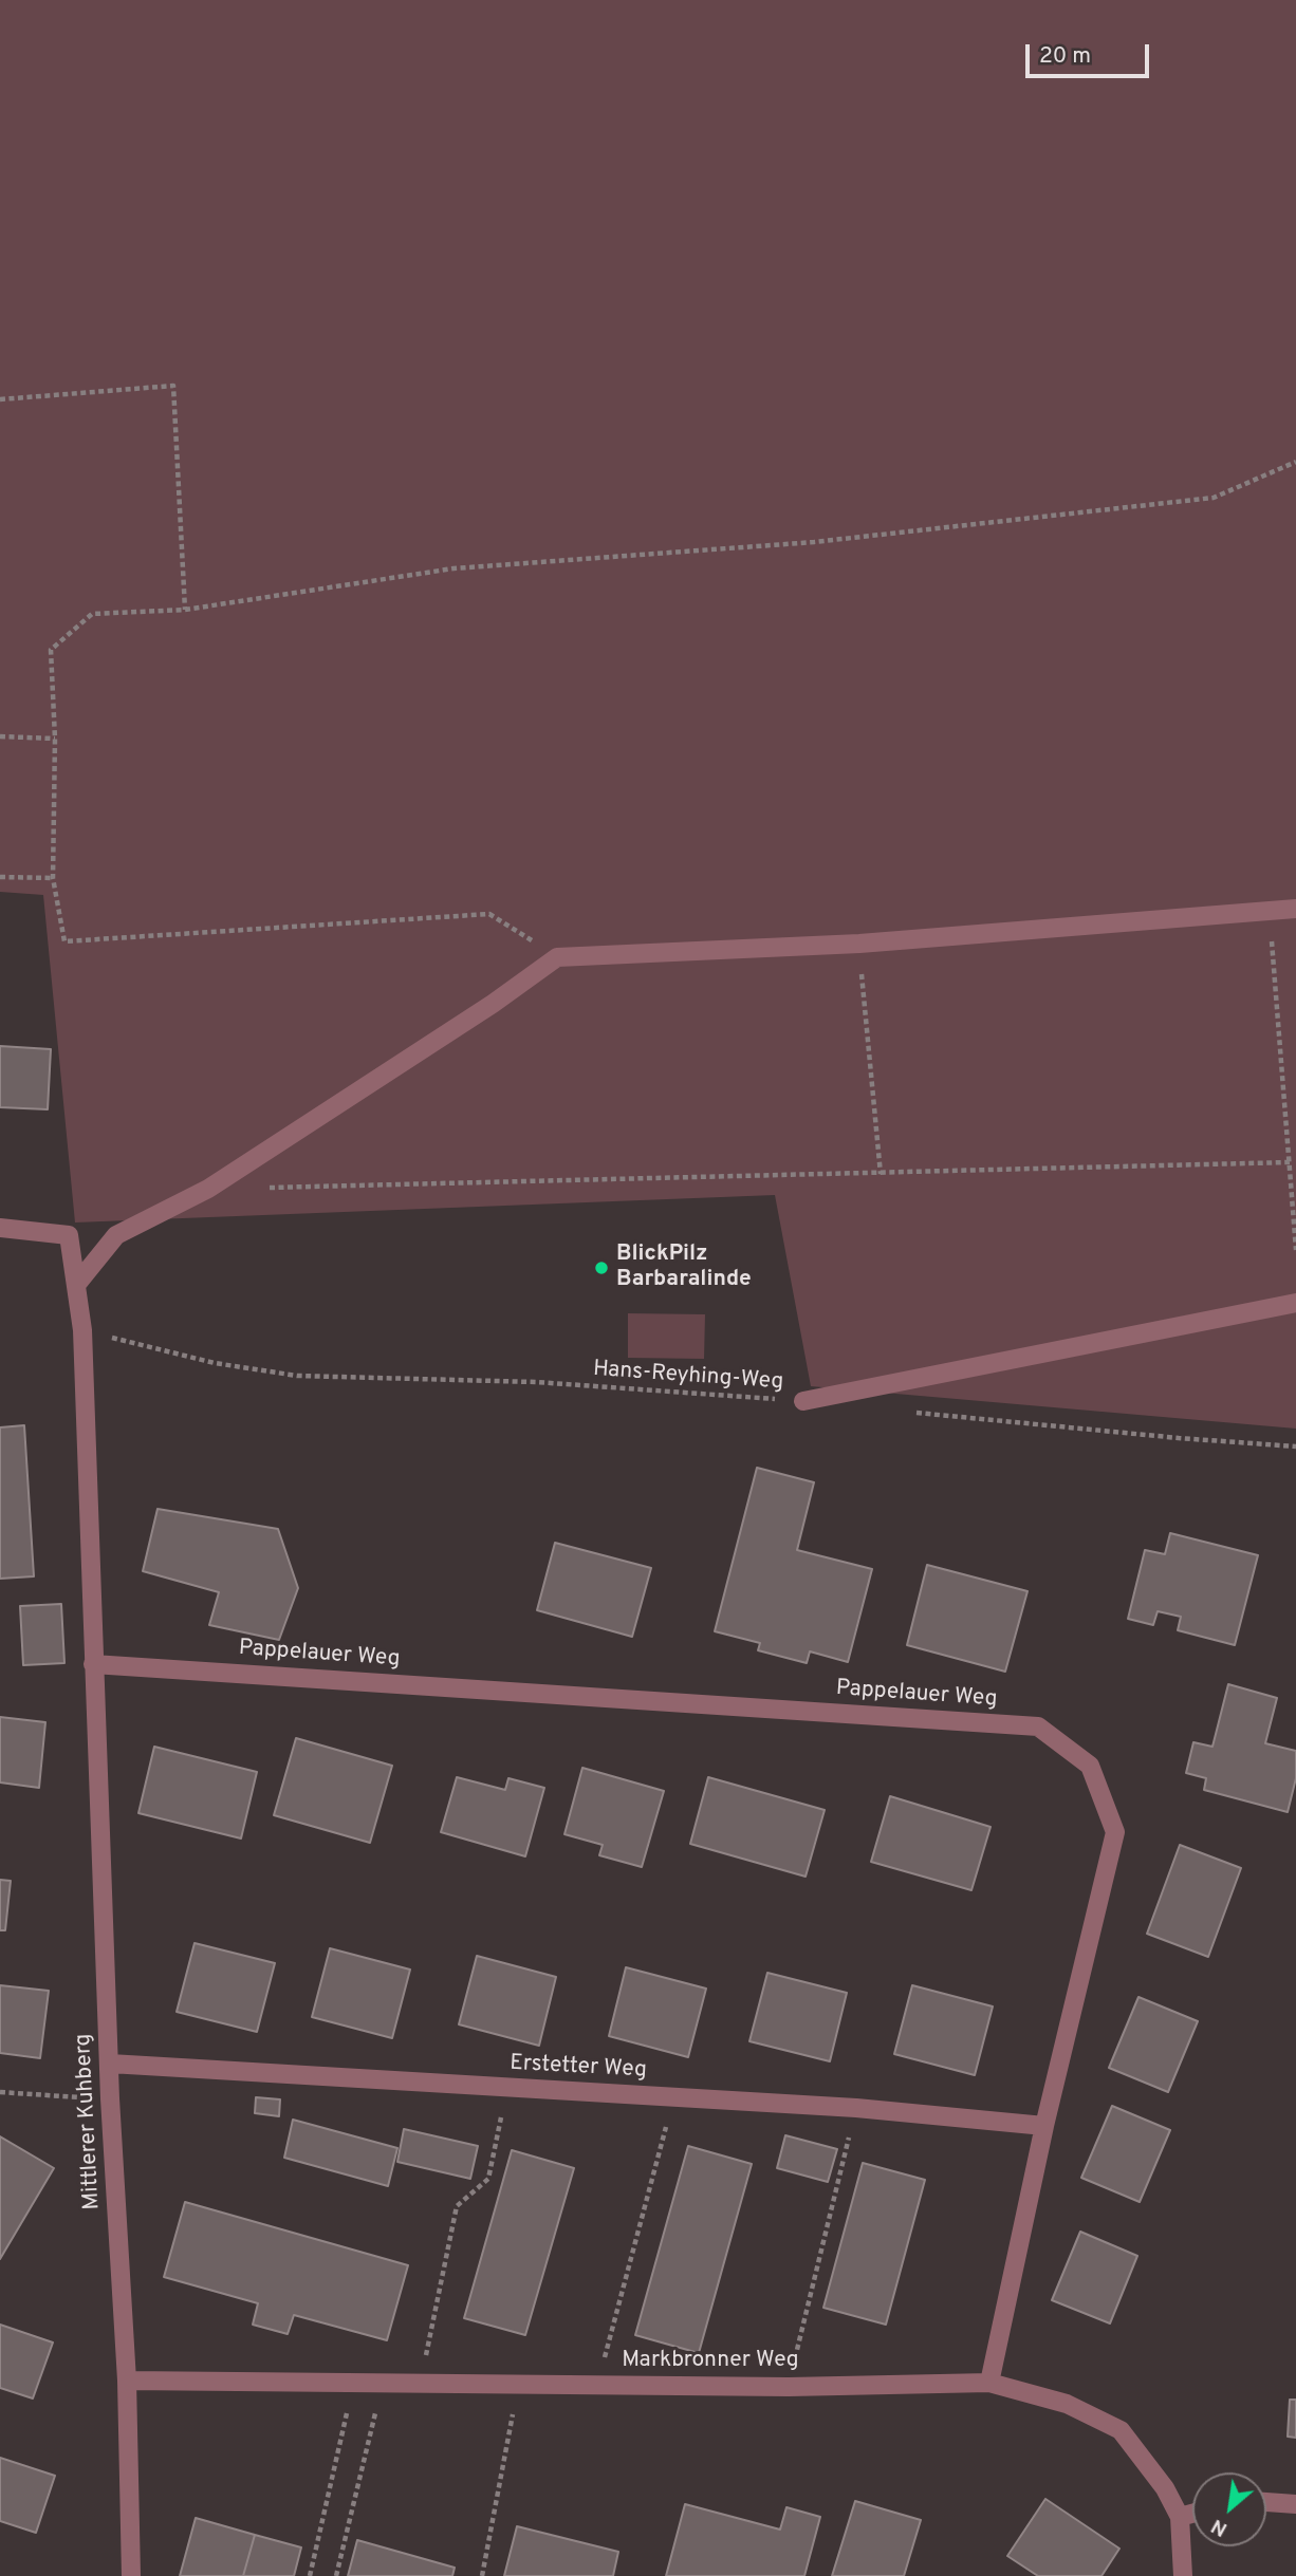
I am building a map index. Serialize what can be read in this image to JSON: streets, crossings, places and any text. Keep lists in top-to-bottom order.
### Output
{
  "streets": {
    "street": [
      "Pappelauer Weg",
      "Erstetter Weg",
      "Mittlerer Kuhberg",
      "Markbronner Weg"
    ],
    "path": ["Hans-Reyhing-Weg"]
  },
  "crossings": [
    ["Hans-Reyhing-Weg", "Mittlerer Kuhberg"],
    ["Pappelauer Weg", "Erstetter Weg"],
    ["Pappelauer Weg", "Mittlerer Kuhberg"],
    ["Pappelauer Weg", "Markbronner Weg"],
    ["Erstetter Weg", "Mittlerer Kuhberg"],
    ["Mittlerer Kuhberg", "Markbronner Weg"]
  ],
  "places": ["BlickPilz Barbaralinde"],
  "scale_bar": "20 m",
  "north": "bottom left"
}
